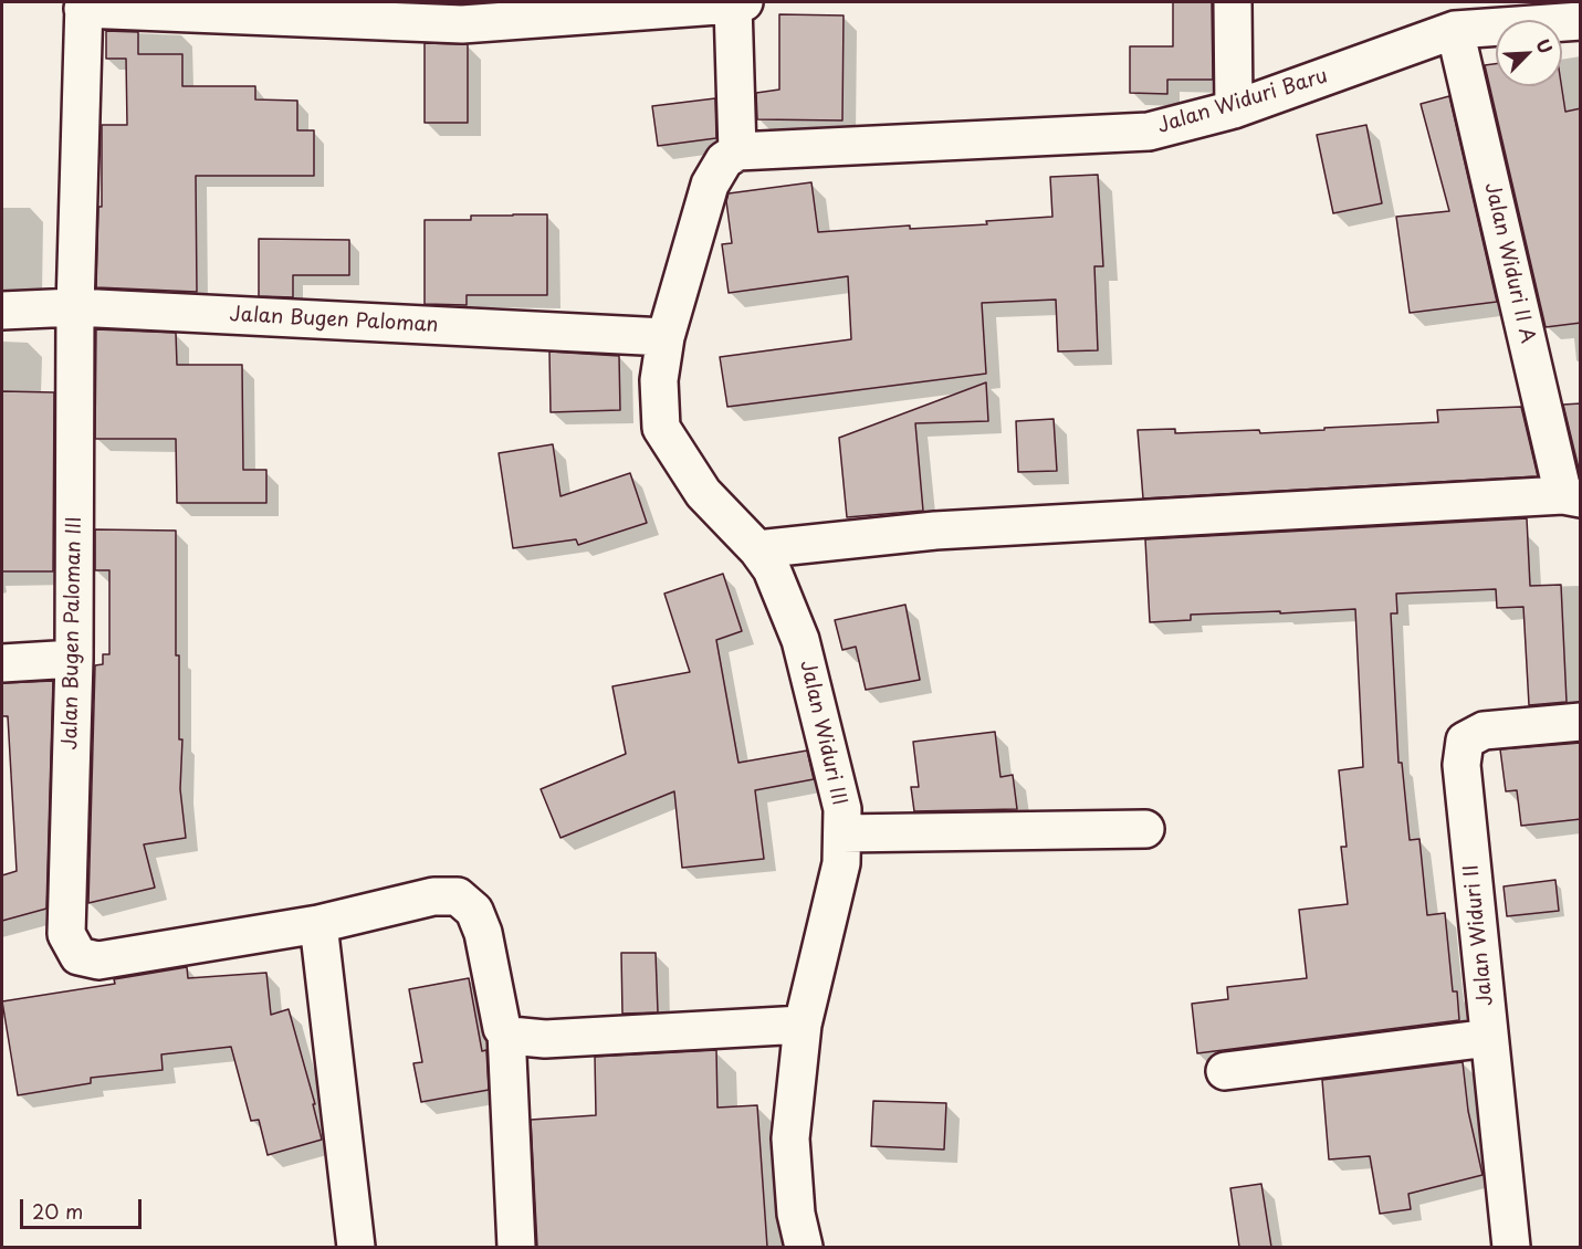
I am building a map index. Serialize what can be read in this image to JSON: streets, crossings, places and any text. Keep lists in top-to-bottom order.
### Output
{
  "streets": {
    "street": [
      "Jalan Widuri Baru",
      "Jalan Widuri II A",
      "Jalan Bugen Paloman",
      "Jalan Bugen Paloman III",
      "Jalan Widuri III",
      "Jalan Widuri II"
    ]
  },
  "crossings": [
    ["Jalan Widuri Baru", "Jalan Widuri II A"],
    ["Jalan Bugen Paloman", "Jalan Bugen Paloman III"],
    ["Jalan Bugen Paloman", "Jalan Widuri III"]
  ],
  "scale_bar": "20 m",
  "north": "top right"
}
